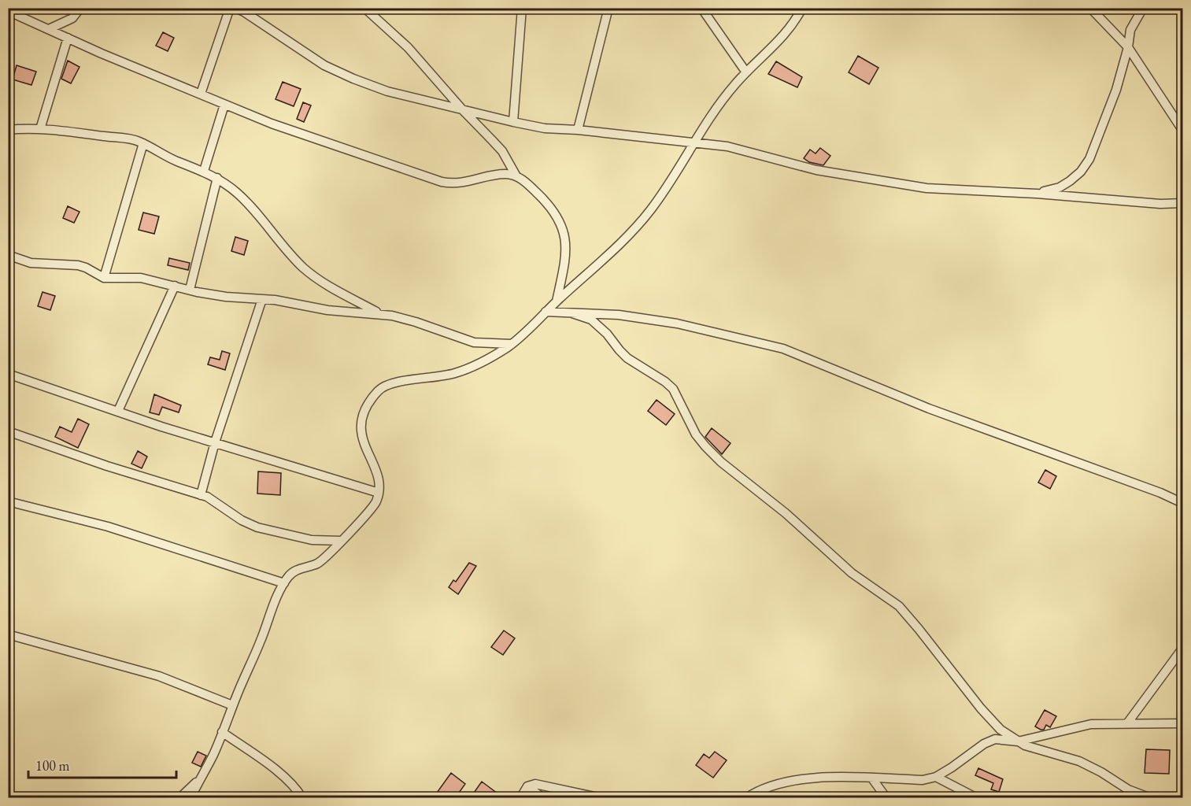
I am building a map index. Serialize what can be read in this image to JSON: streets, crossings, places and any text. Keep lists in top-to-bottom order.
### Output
{
  "scale_bar": "100 m"
}
